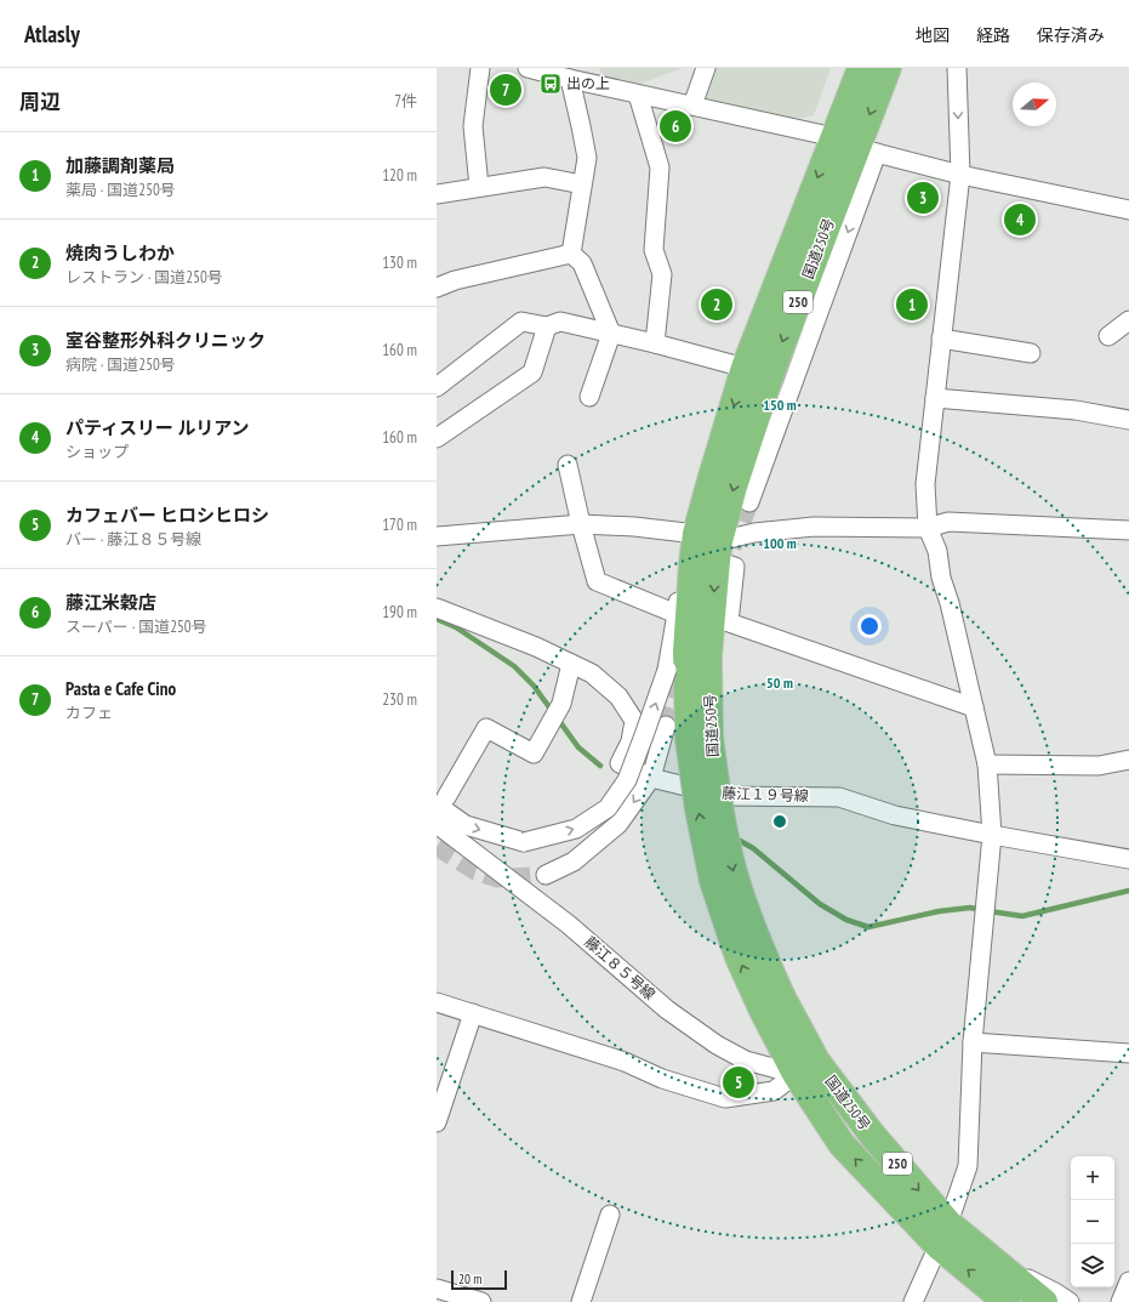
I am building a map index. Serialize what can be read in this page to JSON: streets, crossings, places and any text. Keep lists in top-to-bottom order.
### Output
{
  "streets": {
    "highway": ["国道250号", "250"],
    "street": ["藤江１９号線", "藤江８５号線"]
  },
  "crossings": [
    ["国道250号", "藤江８５号線"]
  ],
  "one_way": ["国道250号"],
  "places": {
    "bus stop": ["出の上"]
  },
  "scale_bar": "20 m",
  "north": "right",
  "page": {
    "header": "Atlasly",
    "nav": ["地図", "経路", "保存済み"],
    "heading": ["周辺", "7件"],
    "pins": [
      "7",
      "6",
      "3",
      "4",
      "1",
      "2",
      "5"
    ],
    "list": [
      {
        "mark": "1",
        "name": "加藤調剤薬局",
        "note": "薬局 · 国道250号",
        "value": "120 m"
      },
      {
        "mark": "2",
        "name": "焼肉うしわか",
        "note": "レストラン · 国道250号",
        "value": "130 m"
      },
      {
        "mark": "3",
        "name": "室谷整形外科クリニック",
        "note": "病院 · 国道250号",
        "value": "160 m"
      },
      {
        "mark": "4",
        "name": "パティスリー ルリアン",
        "note": "ショップ",
        "value": "160 m"
      },
      {
        "mark": "5",
        "name": "カフェバー ヒロシヒロシ",
        "note": "バー · 藤江８５号線",
        "value": "170 m"
      },
      {
        "mark": "6",
        "name": "藤江米穀店",
        "note": "スーパー · 国道250号",
        "value": "190 m"
      },
      {
        "mark": "7",
        "name": "Pasta e Cafe Cino",
        "note": "カフェ",
        "value": "230 m"
      }
    ],
    "map_buttons": ["+", "−"],
    "scale": "20 m"
  },
  "rings": ["150 m", "100 m", "50 m"]
}
